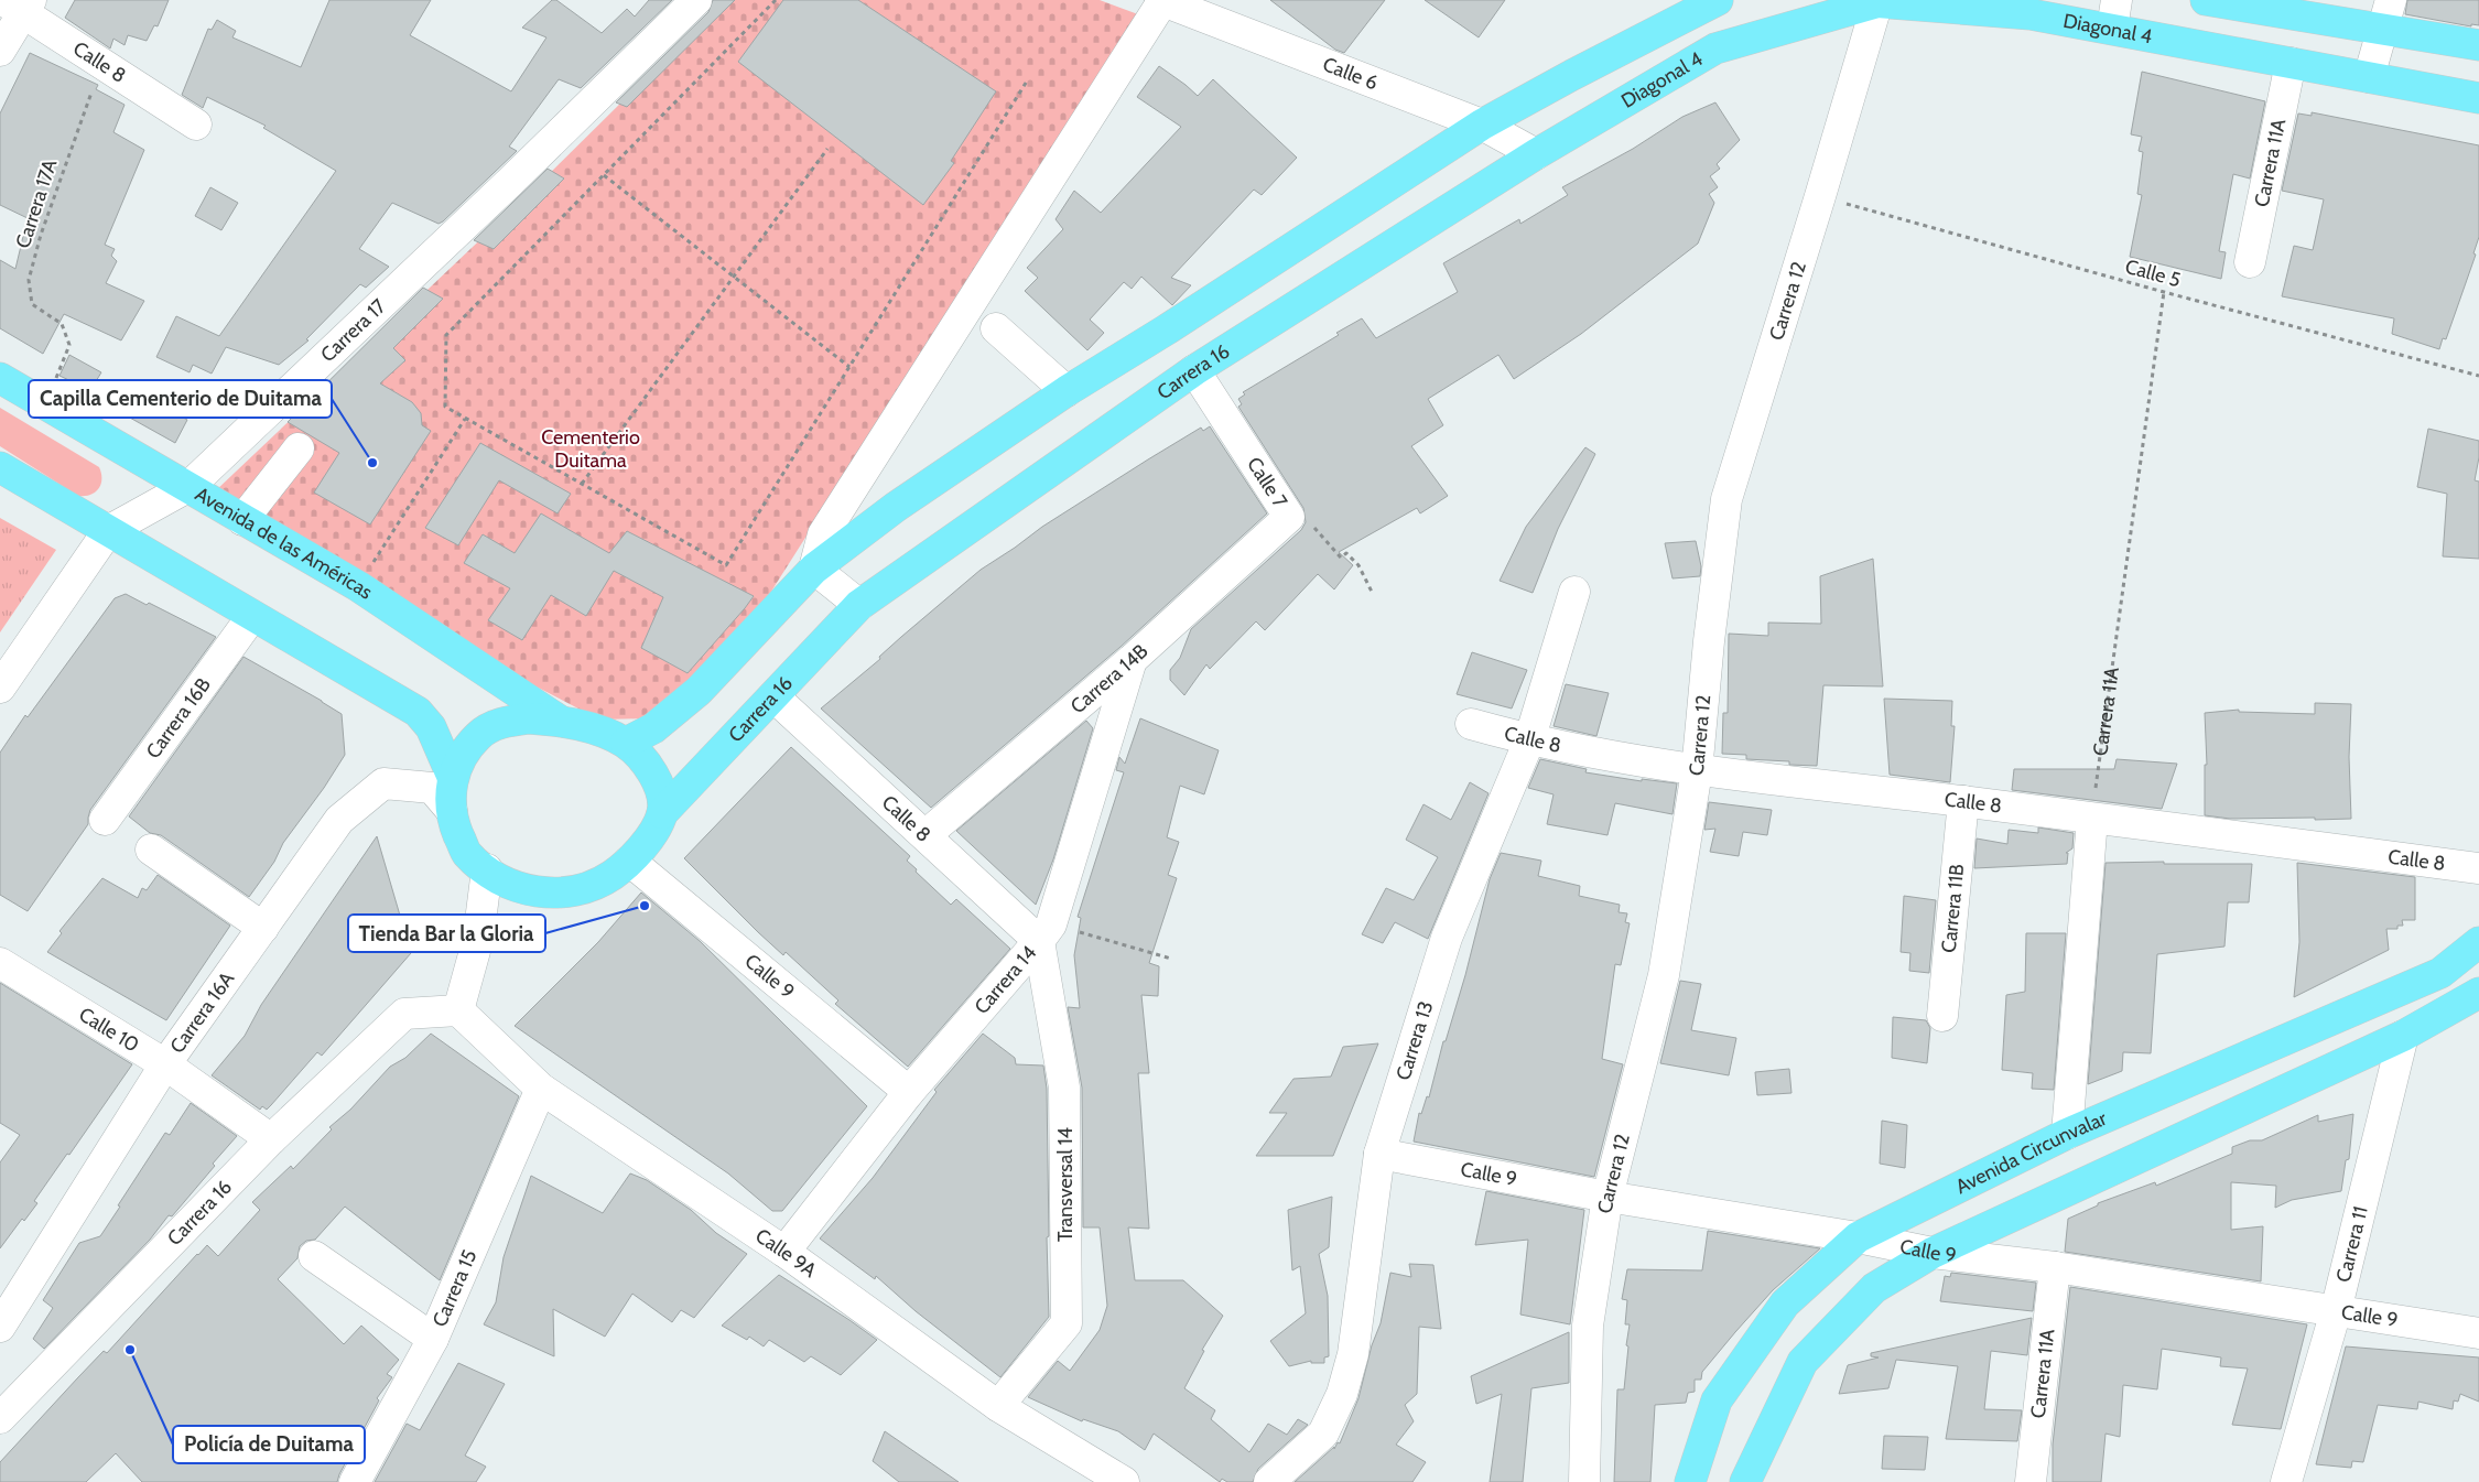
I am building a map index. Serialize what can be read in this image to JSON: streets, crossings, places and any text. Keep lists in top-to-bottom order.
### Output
{
  "streets": {
    "main road": [
      "Diagonal 4",
      "Carrera 16",
      "Avenida de las Américas",
      "Avenida Circunvalar"
    ],
    "street": [
      "Calle 8",
      "Calle 6",
      "Carrera 11A",
      "Carrera 12",
      "Carrera 17",
      "Calle 7",
      "Carrera 14B",
      "Carrera 16B",
      "Carrera 11B",
      "Calle 9",
      "Carrera 14",
      "Carrera 16A",
      "Calle 10",
      "Carrera 13",
      "Transversal 14",
      "Carrera 11",
      "Calle 9A",
      "Carrera 15"
    ],
    "path": ["Carrera 17A", "Calle 5"]
  },
  "crossings": [
    ["Diagonal 4", "Calle 6"],
    ["Diagonal 4", "Carrera 11A"],
    ["Diagonal 4", "Carrera 12"],
    ["Diagonal 4", "Carrera 16"],
    ["Calle 8", "Carrera 11A"],
    ["Calle 8", "Carrera 17A"],
    ["Calle 8", "Carrera 12"],
    ["Calle 8", "Carrera 16"],
    ["Calle 8", "Carrera 14B"],
    ["Calle 8", "Carrera 11B"],
    ["Calle 8", "Carrera 14"],
    ["Calle 8", "Carrera 13"],
    ["Calle 8", "Transversal 14"],
    ["Calle 6", "Carrera 16"],
    ["Carrera 11A", "Calle 5"],
    ["Carrera 11A", "Calle 9"],
    ["Carrera 17A", "Avenida de las Américas"],
    ["Calle 5", "Carrera 12"],
    ["Carrera 12", "Calle 9"],
    ["Carrera 17", "Avenida de las Américas"],
    ["Carrera 16", "Calle 7"],
    ["Carrera 16", "Avenida de las Américas"],
    ["Carrera 16", "Calle 9"],
    ["Carrera 16", "Carrera 16A"],
    ["Carrera 16", "Calle 10"],
    ["Carrera 16", "Calle 9A"],
    ["Calle 7", "Carrera 14B"],
    ["Avenida de las Américas", "Calle 9"],
    ["Avenida de las Américas", "Carrera 16A"],
    ["Carrera 14B", "Carrera 14"],
    ["Calle 9", "Carrera 14"],
    ["Calle 9", "Carrera 16A"],
    ["Calle 9", "Carrera 13"],
    ["Calle 9", "Avenida Circunvalar"],
    ["Calle 9", "Carrera 11"],
    ["Carrera 14", "Transversal 14"],
    ["Carrera 14", "Calle 9A"],
    ["Carrera 16A", "Calle 10"],
    ["Transversal 14", "Calle 9A"],
    ["Calle 9A", "Carrera 15"]
  ],
  "parks": ["Cementerio Duitama"],
  "places": ["Capilla Cementerio de Duitama", "Tienda Bar la Gloria", "Policía de Duitama"]
}
